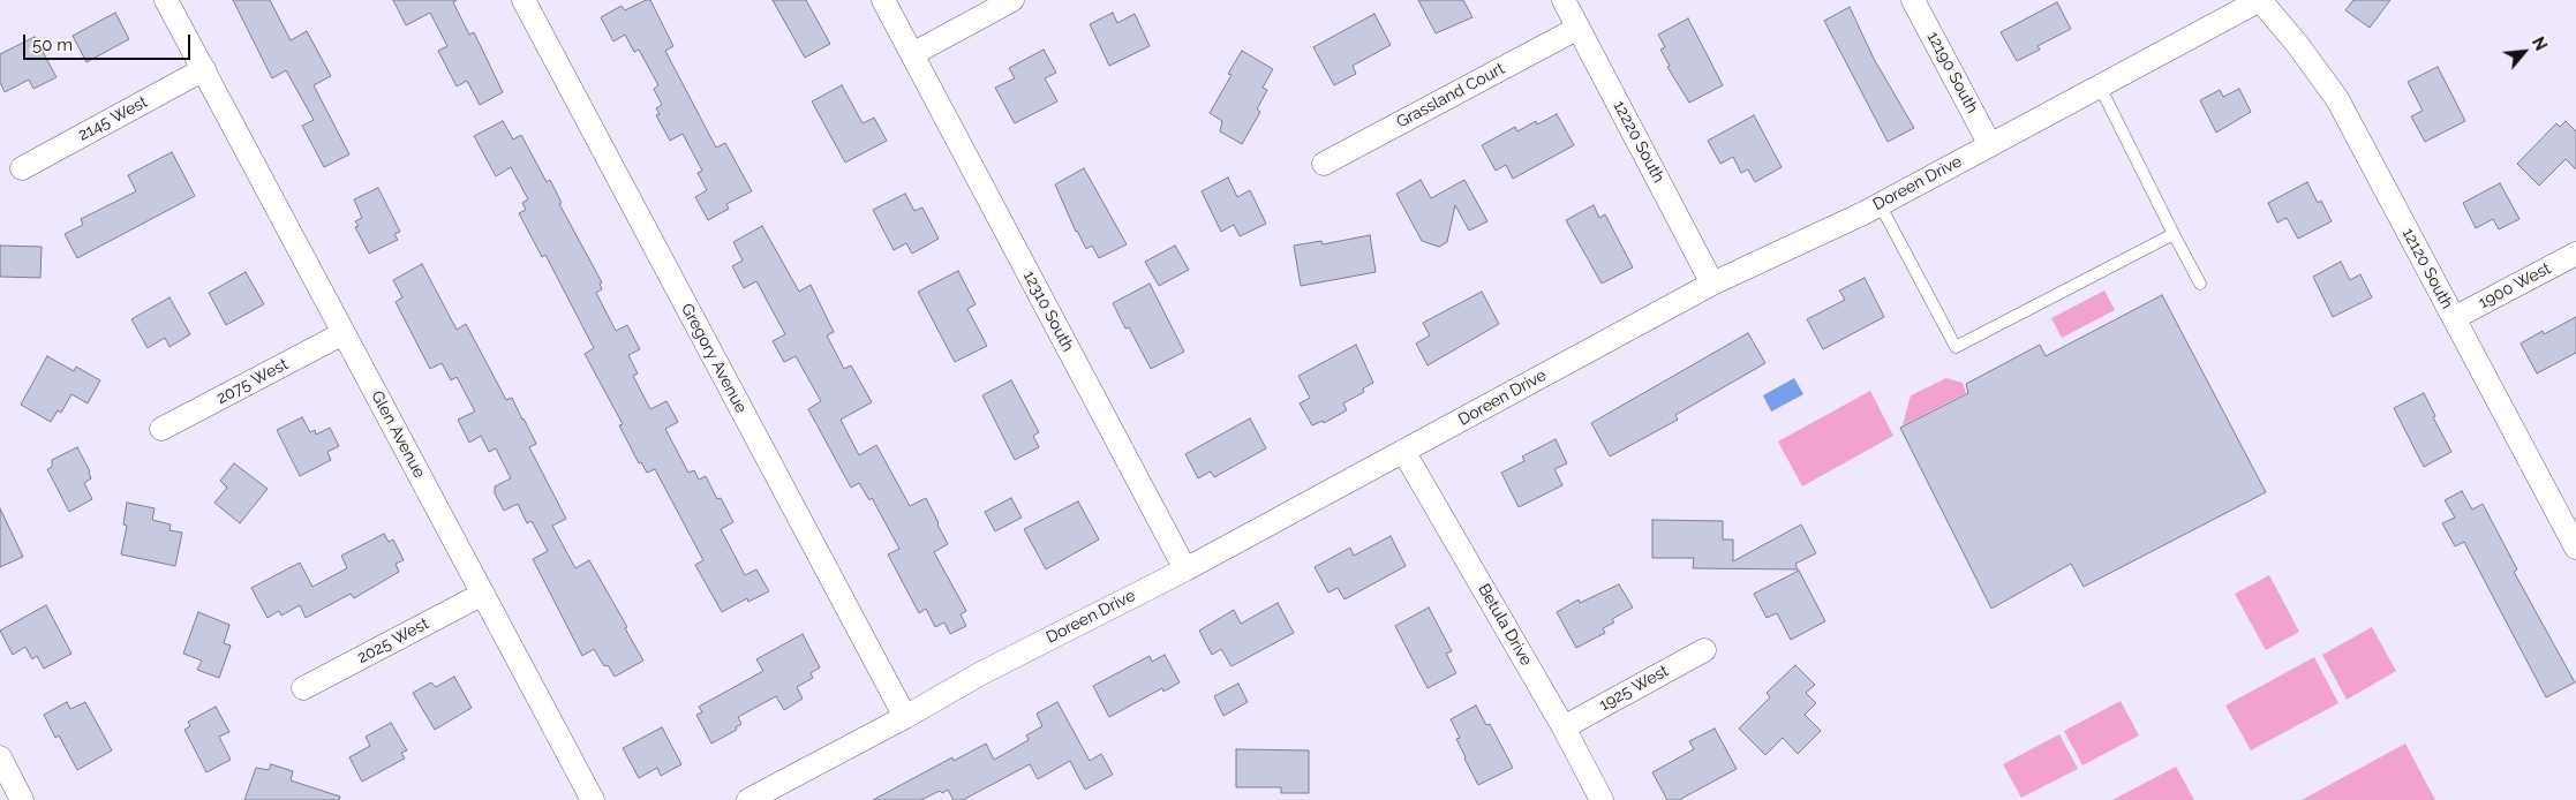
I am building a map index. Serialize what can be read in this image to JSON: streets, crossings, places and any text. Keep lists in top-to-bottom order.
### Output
{
  "streets": {
    "street": [
      "12190 South",
      "Grassland Court",
      "2145 West",
      "12220 South",
      "Doreen Drive",
      "12120 South",
      "1900 West",
      "12310 South",
      "Gregory Avenue",
      "2075 West",
      "Glen Avenue",
      "Betula Drive",
      "2025 West",
      "1925 West"
    ]
  },
  "crossings": [
    ["12190 South", "Doreen Drive"],
    ["Grassland Court", "12220 South"],
    ["2145 West", "Glen Avenue"],
    ["12220 South", "Doreen Drive"],
    ["Doreen Drive", "12120 South"],
    ["Doreen Drive", "12310 South"],
    ["Doreen Drive", "Gregory Avenue"],
    ["Doreen Drive", "Betula Drive"],
    ["12120 South", "1900 West"],
    ["2075 West", "Glen Avenue"],
    ["Glen Avenue", "2025 West"],
    ["Betula Drive", "1925 West"]
  ],
  "scale_bar": "50 m",
  "north": "top right"
}
